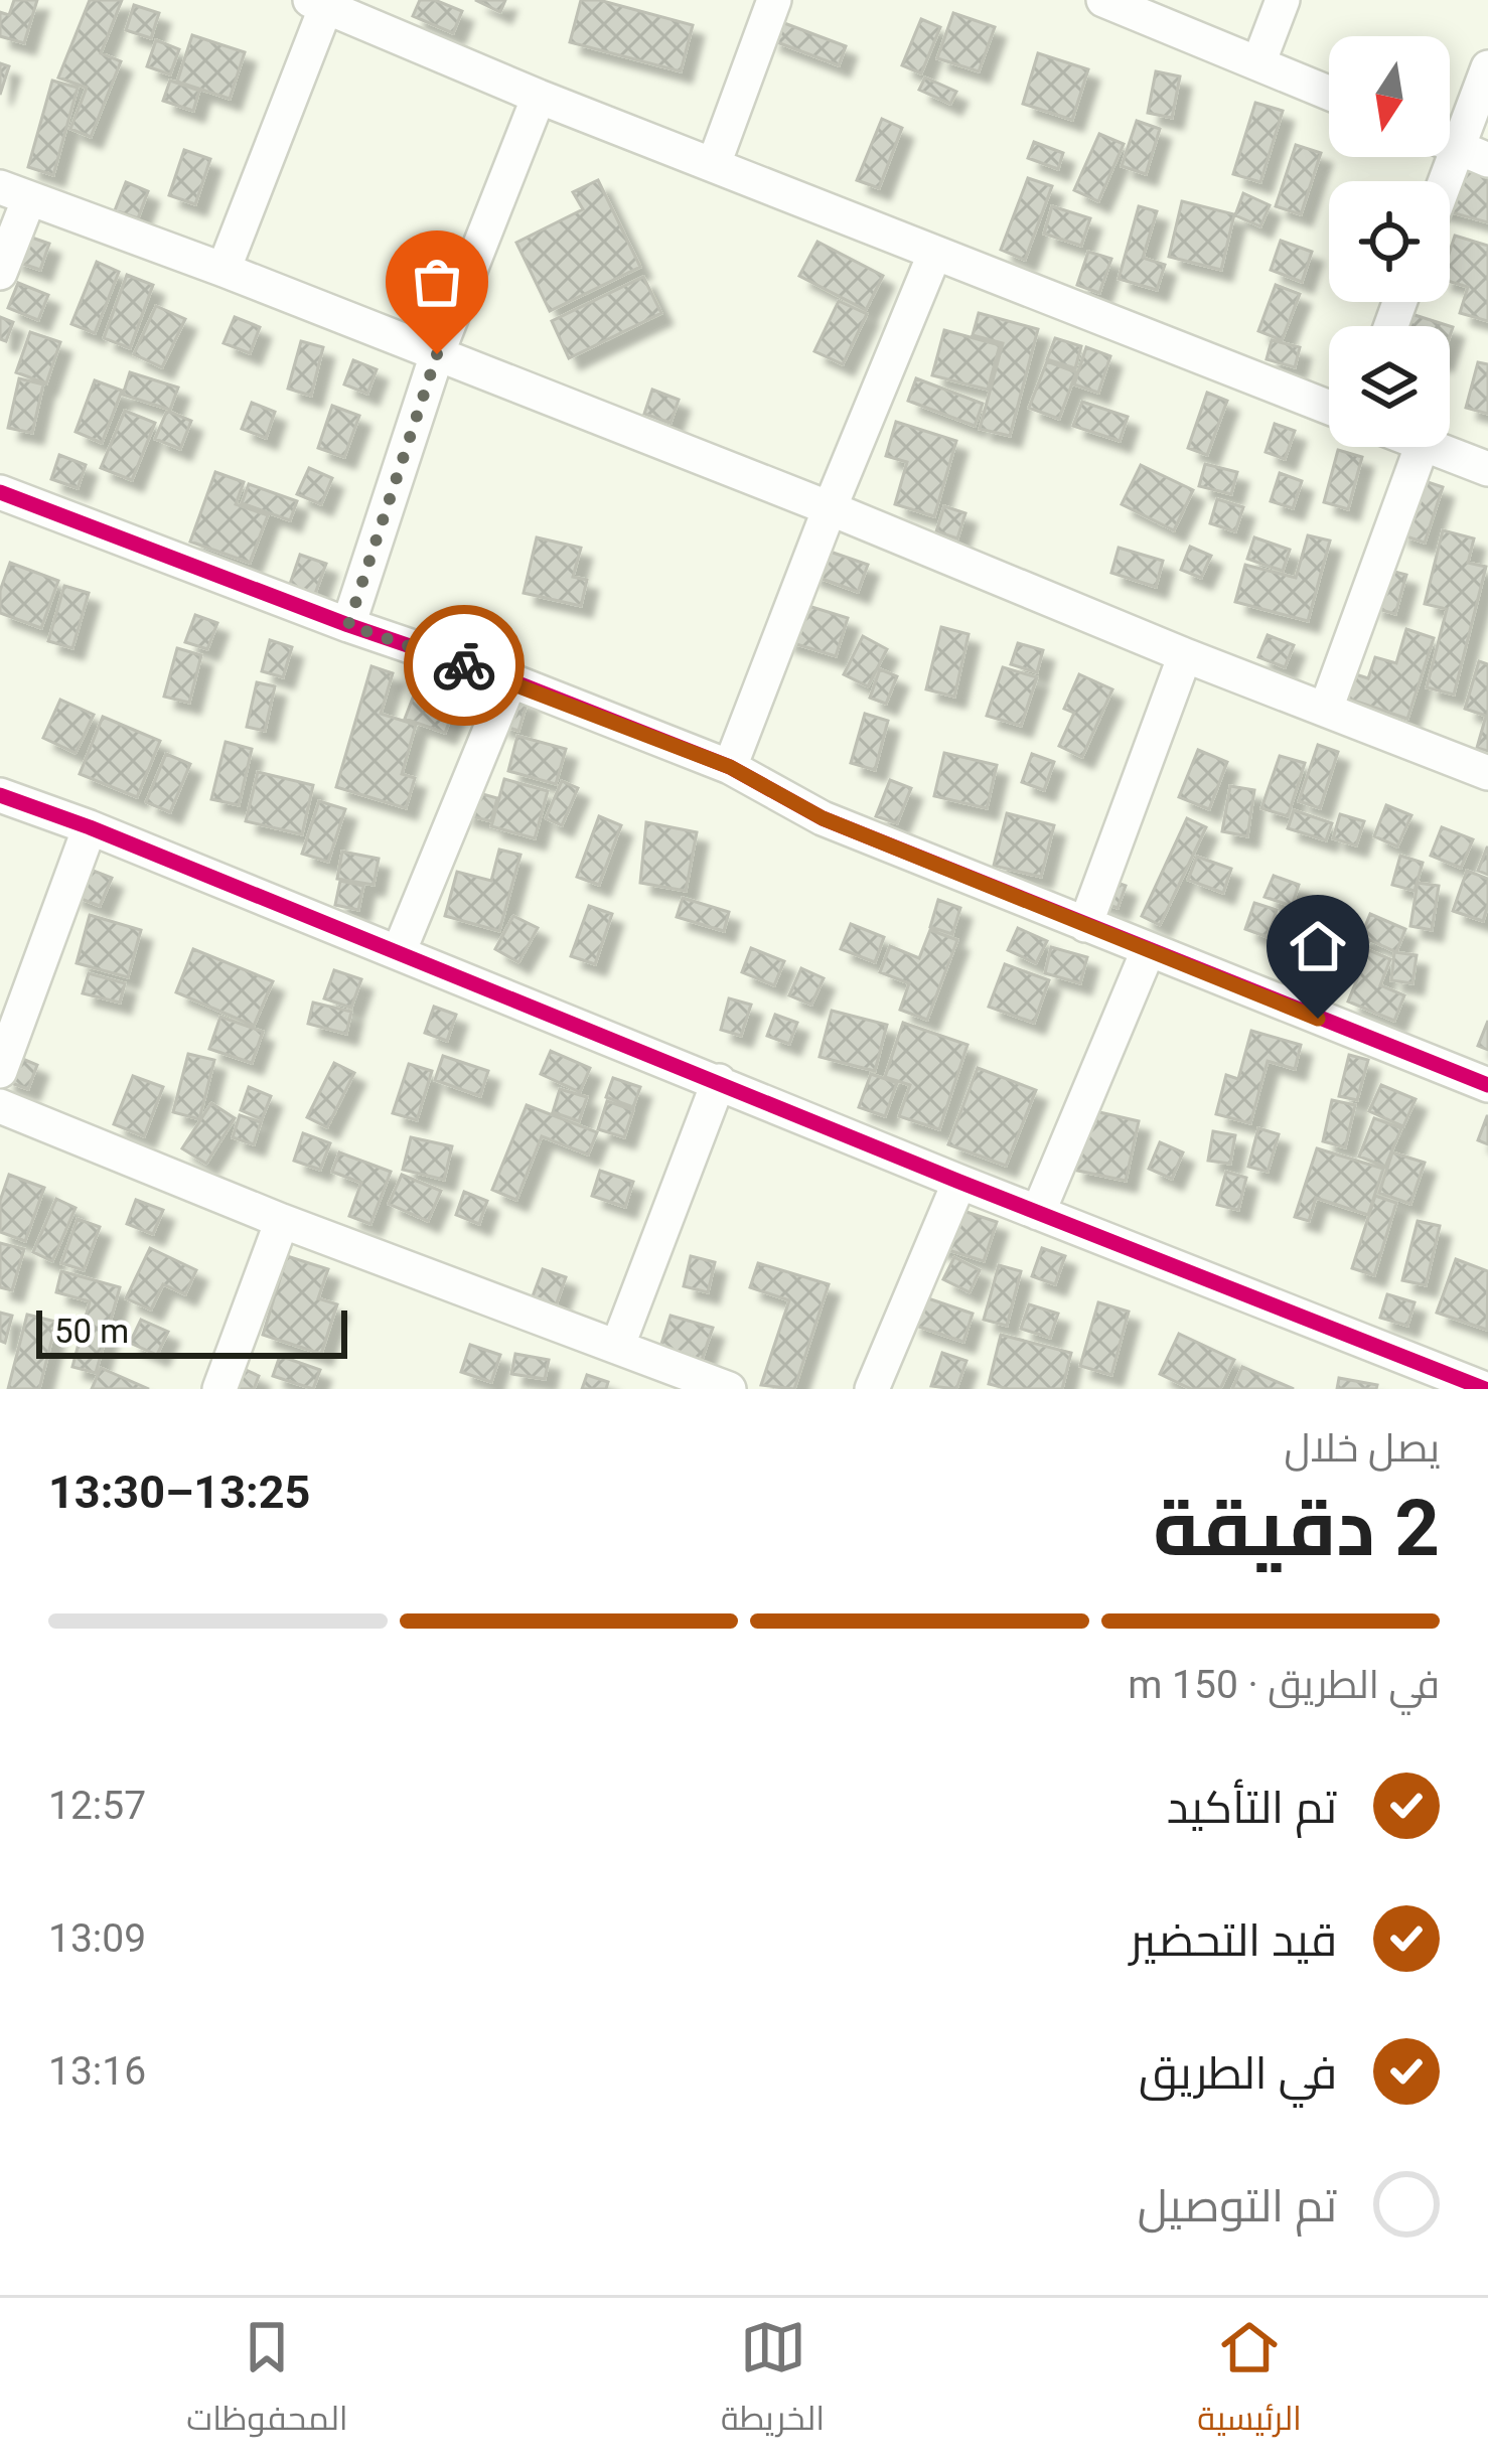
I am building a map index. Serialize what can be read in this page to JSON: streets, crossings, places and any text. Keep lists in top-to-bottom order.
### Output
{
  "scale_bar": "50 m",
  "north": "bottom",
  "page": {
    "scale": "50 m",
    "heading": ["2 دقيقة", "يصل خلال", "13:25–13:30"],
    "bar": "في الطريق · 150 m",
    "list": [
      ["تم التأكيد", "12:57"],
      ["قيد التحضير", "13:09"],
      ["في الطريق", "13:16"],
      "تم التوصيل"
    ],
    "tabs": ["الرئيسية", "الخريطة", "المحفوظات"]
  }
}
